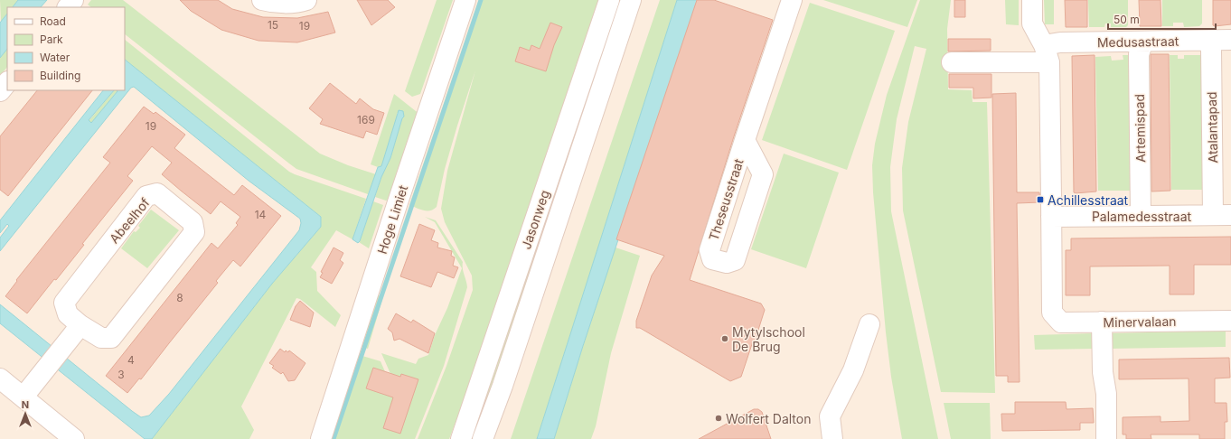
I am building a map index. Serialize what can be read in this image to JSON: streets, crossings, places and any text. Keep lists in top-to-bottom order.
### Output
{
  "streets": {
    "street": [
      "Medusastraat",
      "Atalantapad",
      "Artemispad",
      "Theseusstraat",
      "Palamedesstraat",
      "Hoge Limiet",
      "Jasonweg",
      "Abeelhof",
      "Minervalaan"
    ]
  },
  "crossings": [
    ["Medusastraat", "Atalantapad"],
    ["Medusastraat", "Artemispad"],
    ["Atalantapad", "Palamedesstraat"],
    ["Artemispad", "Palamedesstraat"],
    ["Palamedesstraat", "Minervalaan"]
  ],
  "places": {
    "transit": ["Achillesstraat"],
    "other": ["Mytylschool De Brug", "Wolfert Dalton"]
  },
  "house_numbers": [
    "15",
    "19",
    "169",
    "19",
    "14",
    "8",
    "4",
    "3"
  ],
  "legend": [
    "Road",
    "Park",
    "Water",
    "Building"
  ],
  "scale_bar": "50 m",
  "north": "top"
}
